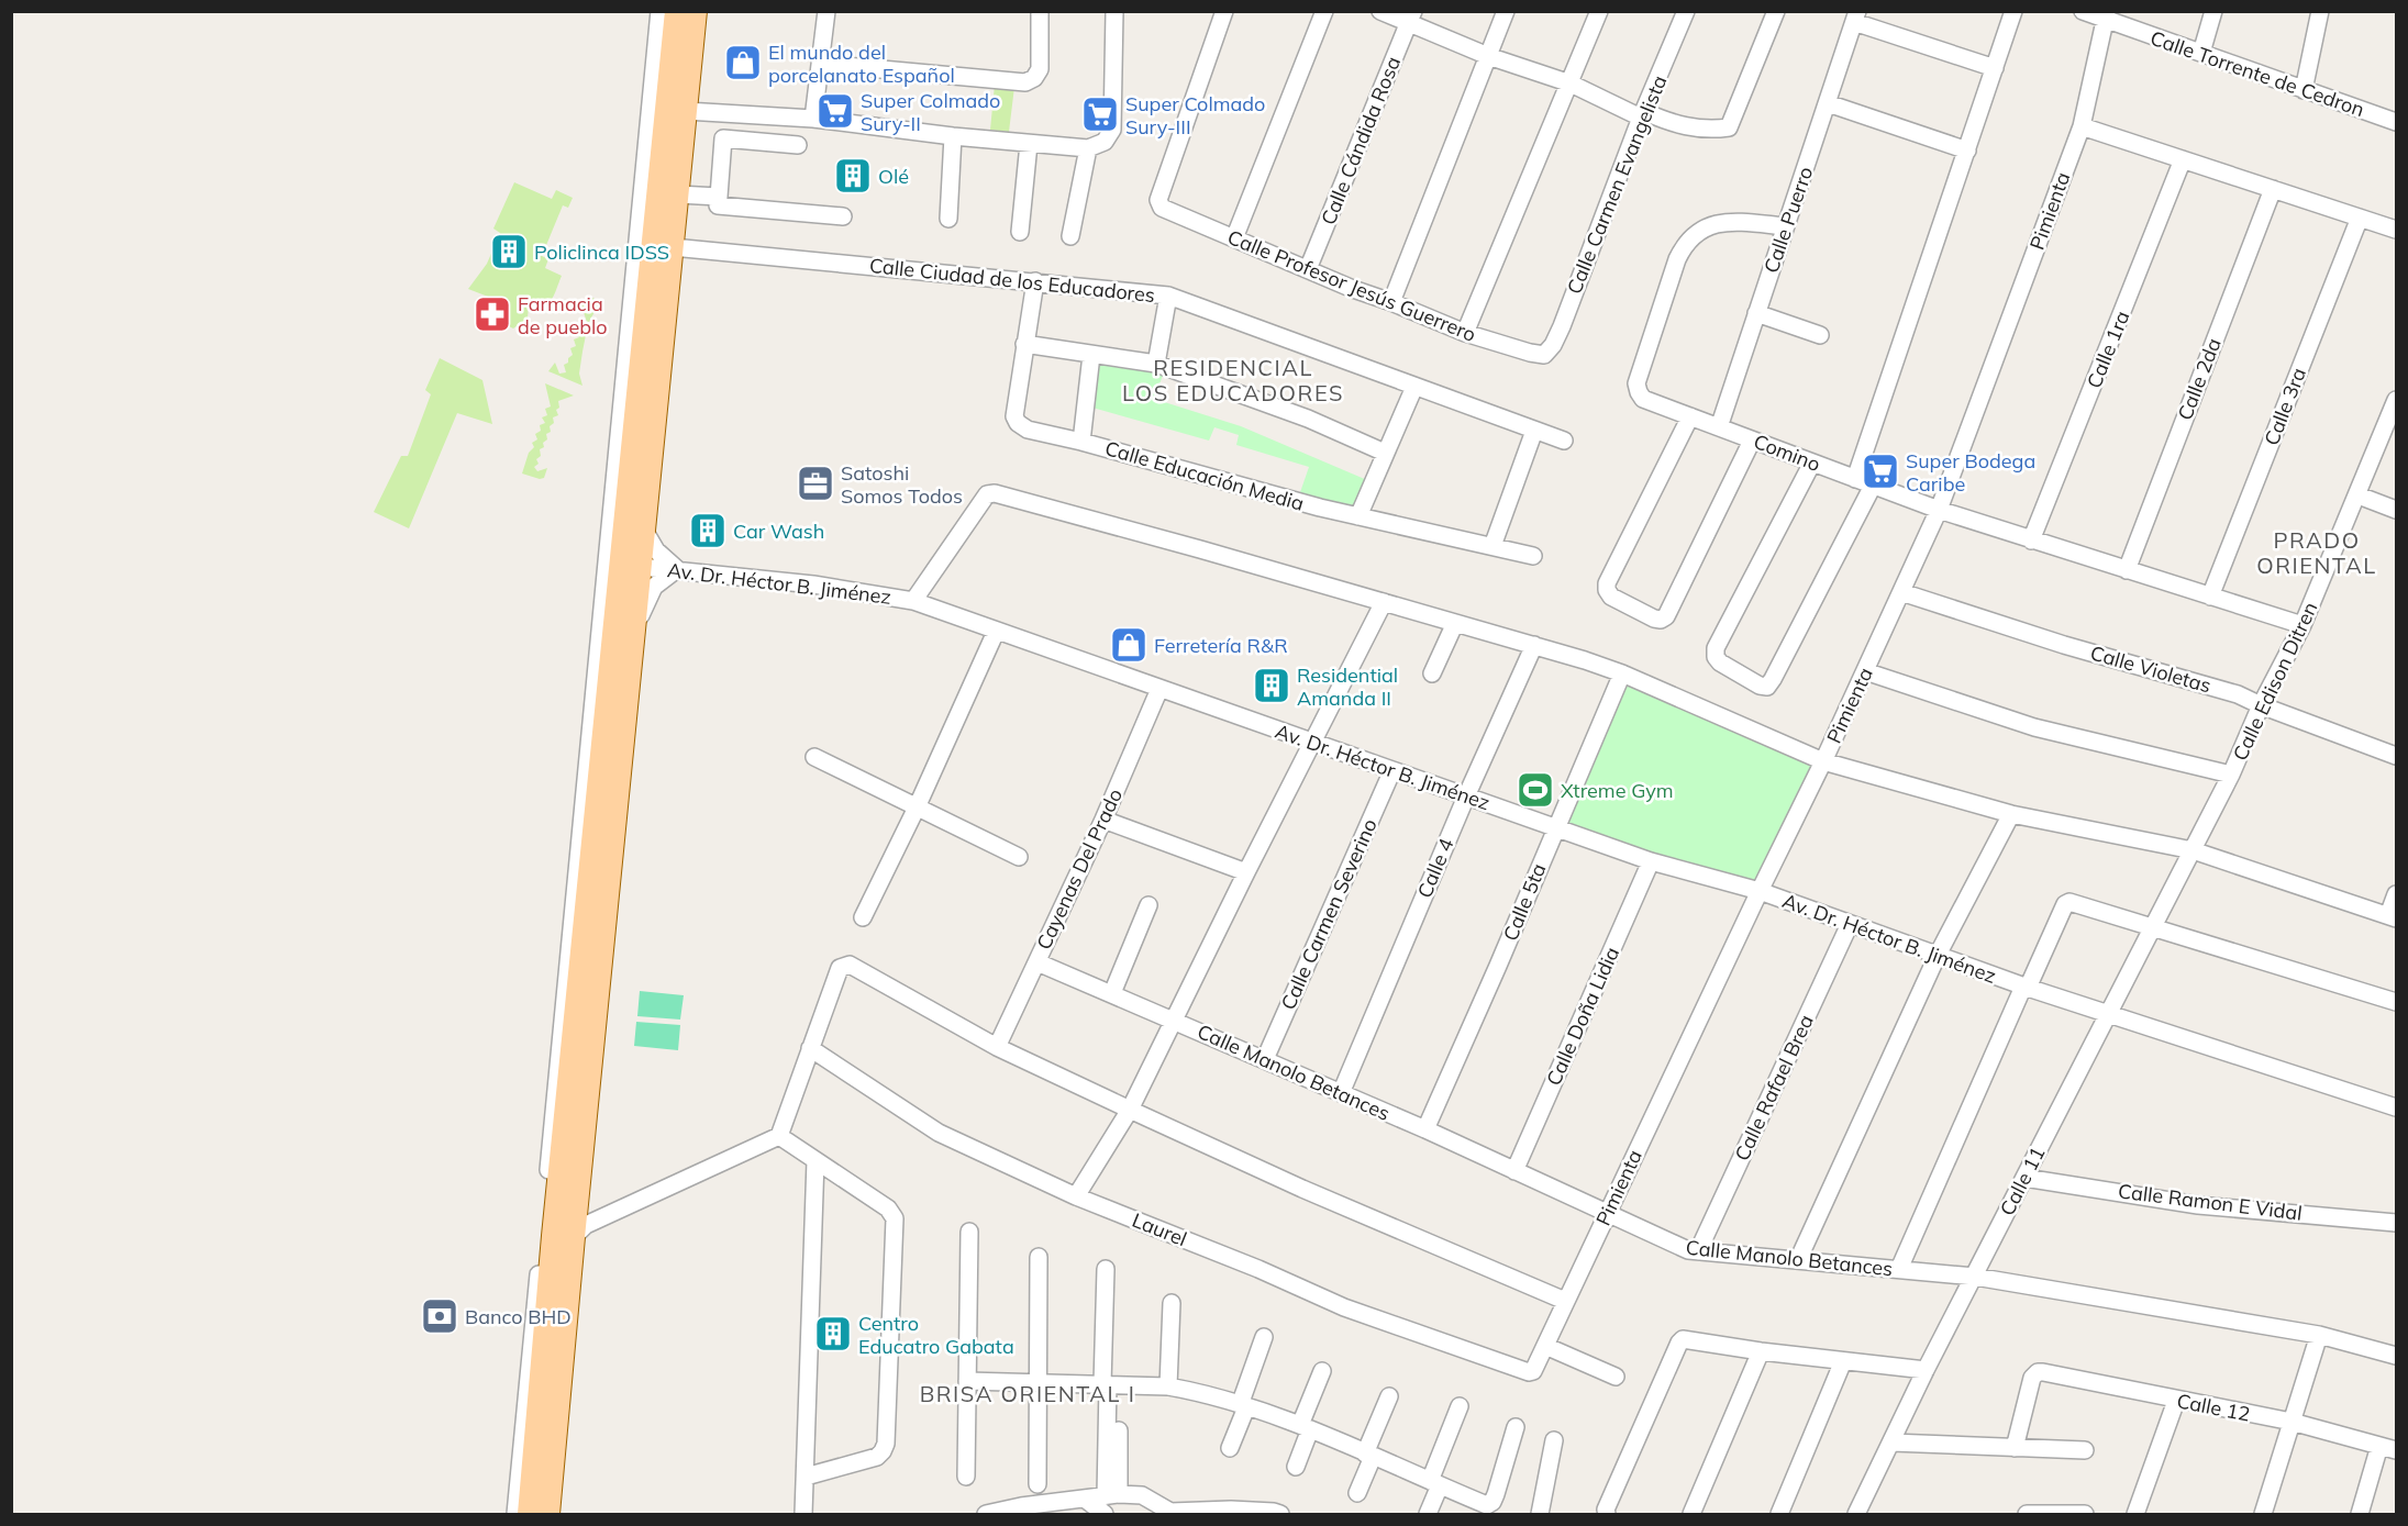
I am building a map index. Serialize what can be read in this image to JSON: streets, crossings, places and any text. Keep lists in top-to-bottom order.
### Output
{
  "streets": {
    "street": [
      "Calle Torrente de Cedron",
      "Calle Cándida Rosa",
      "Calle Carmen Evangelista",
      "Pimienta",
      "Calle Puerro",
      "Calle Ciudad de los Educadores",
      "Calle Profesor Jesús Guerrero",
      "Calle 1ra",
      "Calle 2da",
      "Calle 3ra",
      "Comino",
      "Calle Educación Media",
      "Av. Dr. Héctor B. Jiménez",
      "Calle Violetas",
      "Calle Edison Ditren",
      "Calle 4",
      "Cayenas Del Prado",
      "Calle 5ta",
      "Calle Carmen Severino",
      "Calle Doña Lidia",
      "Calle Manolo Betances",
      "Calle Rafael Brea",
      "Calle 11",
      "Calle Ramon E Vidal",
      "Laurel",
      "Calle 12"
    ]
  },
  "crossings": [
    ["Calle Torrente de Cedron", "Pimienta"],
    ["Calle Cándida Rosa", "Calle Profesor Jesús Guerrero"],
    ["Calle Carmen Evangelista", "Calle Profesor Jesús Guerrero"],
    ["Pimienta", "Comino"],
    ["Pimienta", "Av. Dr. Héctor B. Jiménez"],
    ["Pimienta", "Calle Violetas"],
    ["Pimienta", "Calle Manolo Betances"],
    ["Pimienta", "Laurel"],
    ["Calle Puerro", "Comino"],
    ["Calle Ciudad de los Educadores", "Calle Educación Media"],
    ["Calle 1ra", "Comino"],
    ["Calle 2da", "Comino"],
    ["Calle 3ra", "Comino"],
    ["Comino", "Calle Edison Ditren"],
    ["Av. Dr. Héctor B. Jiménez", "Calle 4"],
    ["Av. Dr. Héctor B. Jiménez", "Cayenas Del Prado"],
    ["Av. Dr. Héctor B. Jiménez", "Calle 5ta"],
    ["Av. Dr. Héctor B. Jiménez", "Calle Carmen Severino"],
    ["Av. Dr. Héctor B. Jiménez", "Calle Doña Lidia"],
    ["Av. Dr. Héctor B. Jiménez", "Calle Rafael Brea"],
    ["Av. Dr. Héctor B. Jiménez", "Calle 11"],
    ["Calle Violetas", "Calle Edison Ditren"],
    ["Calle Edison Ditren", "Calle 11"],
    ["Calle 4", "Calle Manolo Betances"],
    ["Cayenas Del Prado", "Calle Manolo Betances"],
    ["Calle 5ta", "Calle Manolo Betances"],
    ["Calle Carmen Severino", "Calle Manolo Betances"],
    ["Calle Doña Lidia", "Calle Manolo Betances"],
    ["Calle Manolo Betances", "Calle Rafael Brea"],
    ["Calle Manolo Betances", "Calle 11"],
    ["Calle 11", "Calle Ramon E Vidal"]
  ],
  "districts": ["RESIDENCIAL LOS EDUCADORES", "PRADO ORIENTAL", "BRISA ORIENTAL I"],
  "places": {
    "shop": ["El mundo del porcelanato Español", "Ferretería R&R"],
    "supermarket": ["Super Colmado Sury-II", "Super Colmado Sury-III", "Super Bodega Caribe"],
    "building": [
      "Olé",
      "Policlinca IDSS",
      "Car Wash",
      "Residential Amanda II",
      "Centro Educatro Gabata"
    ],
    "pharmacy": ["Farmacia de pueblo"],
    "office": ["Satoshi Somos Todos"],
    "sports": ["Xtreme Gym"],
    "bank": ["Banco BHD"]
  }
}
